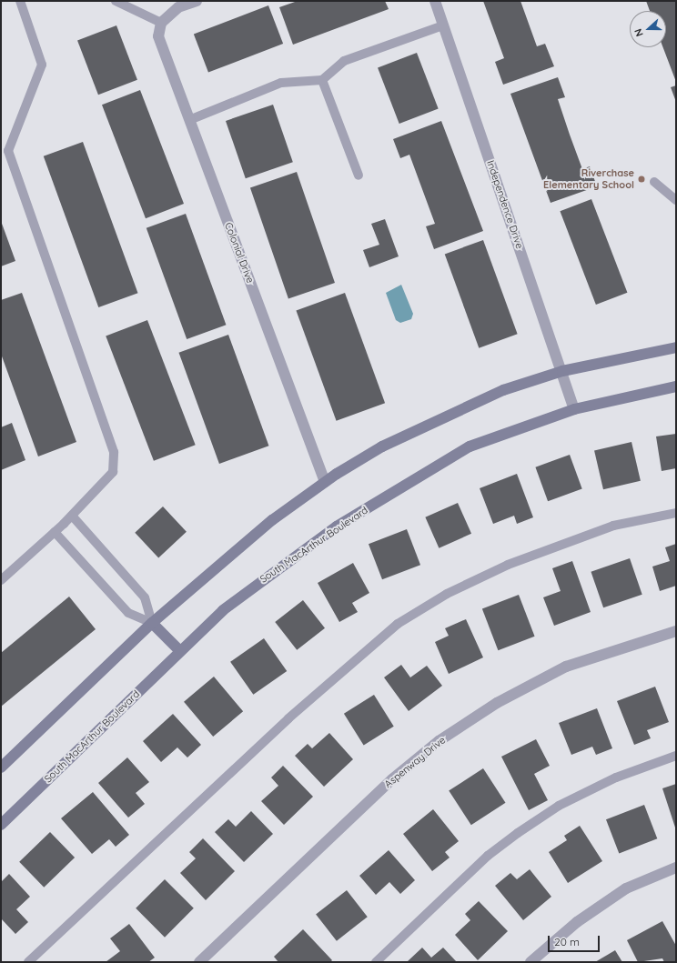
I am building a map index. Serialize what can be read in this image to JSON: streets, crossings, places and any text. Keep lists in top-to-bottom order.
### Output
{
  "streets": {
    "main road": ["South MacArthur Boulevard"],
    "street": ["Independence Drive", "Colonial Drive", "Aspenway Drive"]
  },
  "crossings": [
    ["Independence Drive", "South MacArthur Boulevard"]
  ],
  "places": ["Riverchase Elementary School"],
  "scale_bar": "20 m",
  "north": "left"
}
